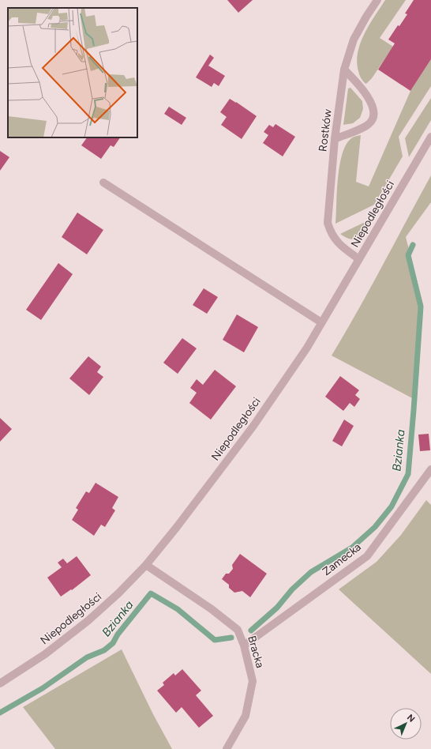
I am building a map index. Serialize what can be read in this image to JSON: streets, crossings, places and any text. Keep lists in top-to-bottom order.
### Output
{
  "streets": {
    "street": [
      "Rostków",
      "Niepodległości",
      "Zamecka",
      "Bracka"
    ]
  },
  "crossings": [
    ["Rostków", "Niepodległości"],
    ["Niepodległości", "Bracka"],
    ["Zamecka", "Bracka"]
  ],
  "water": ["Bzianka"],
  "north": "top right"
}
